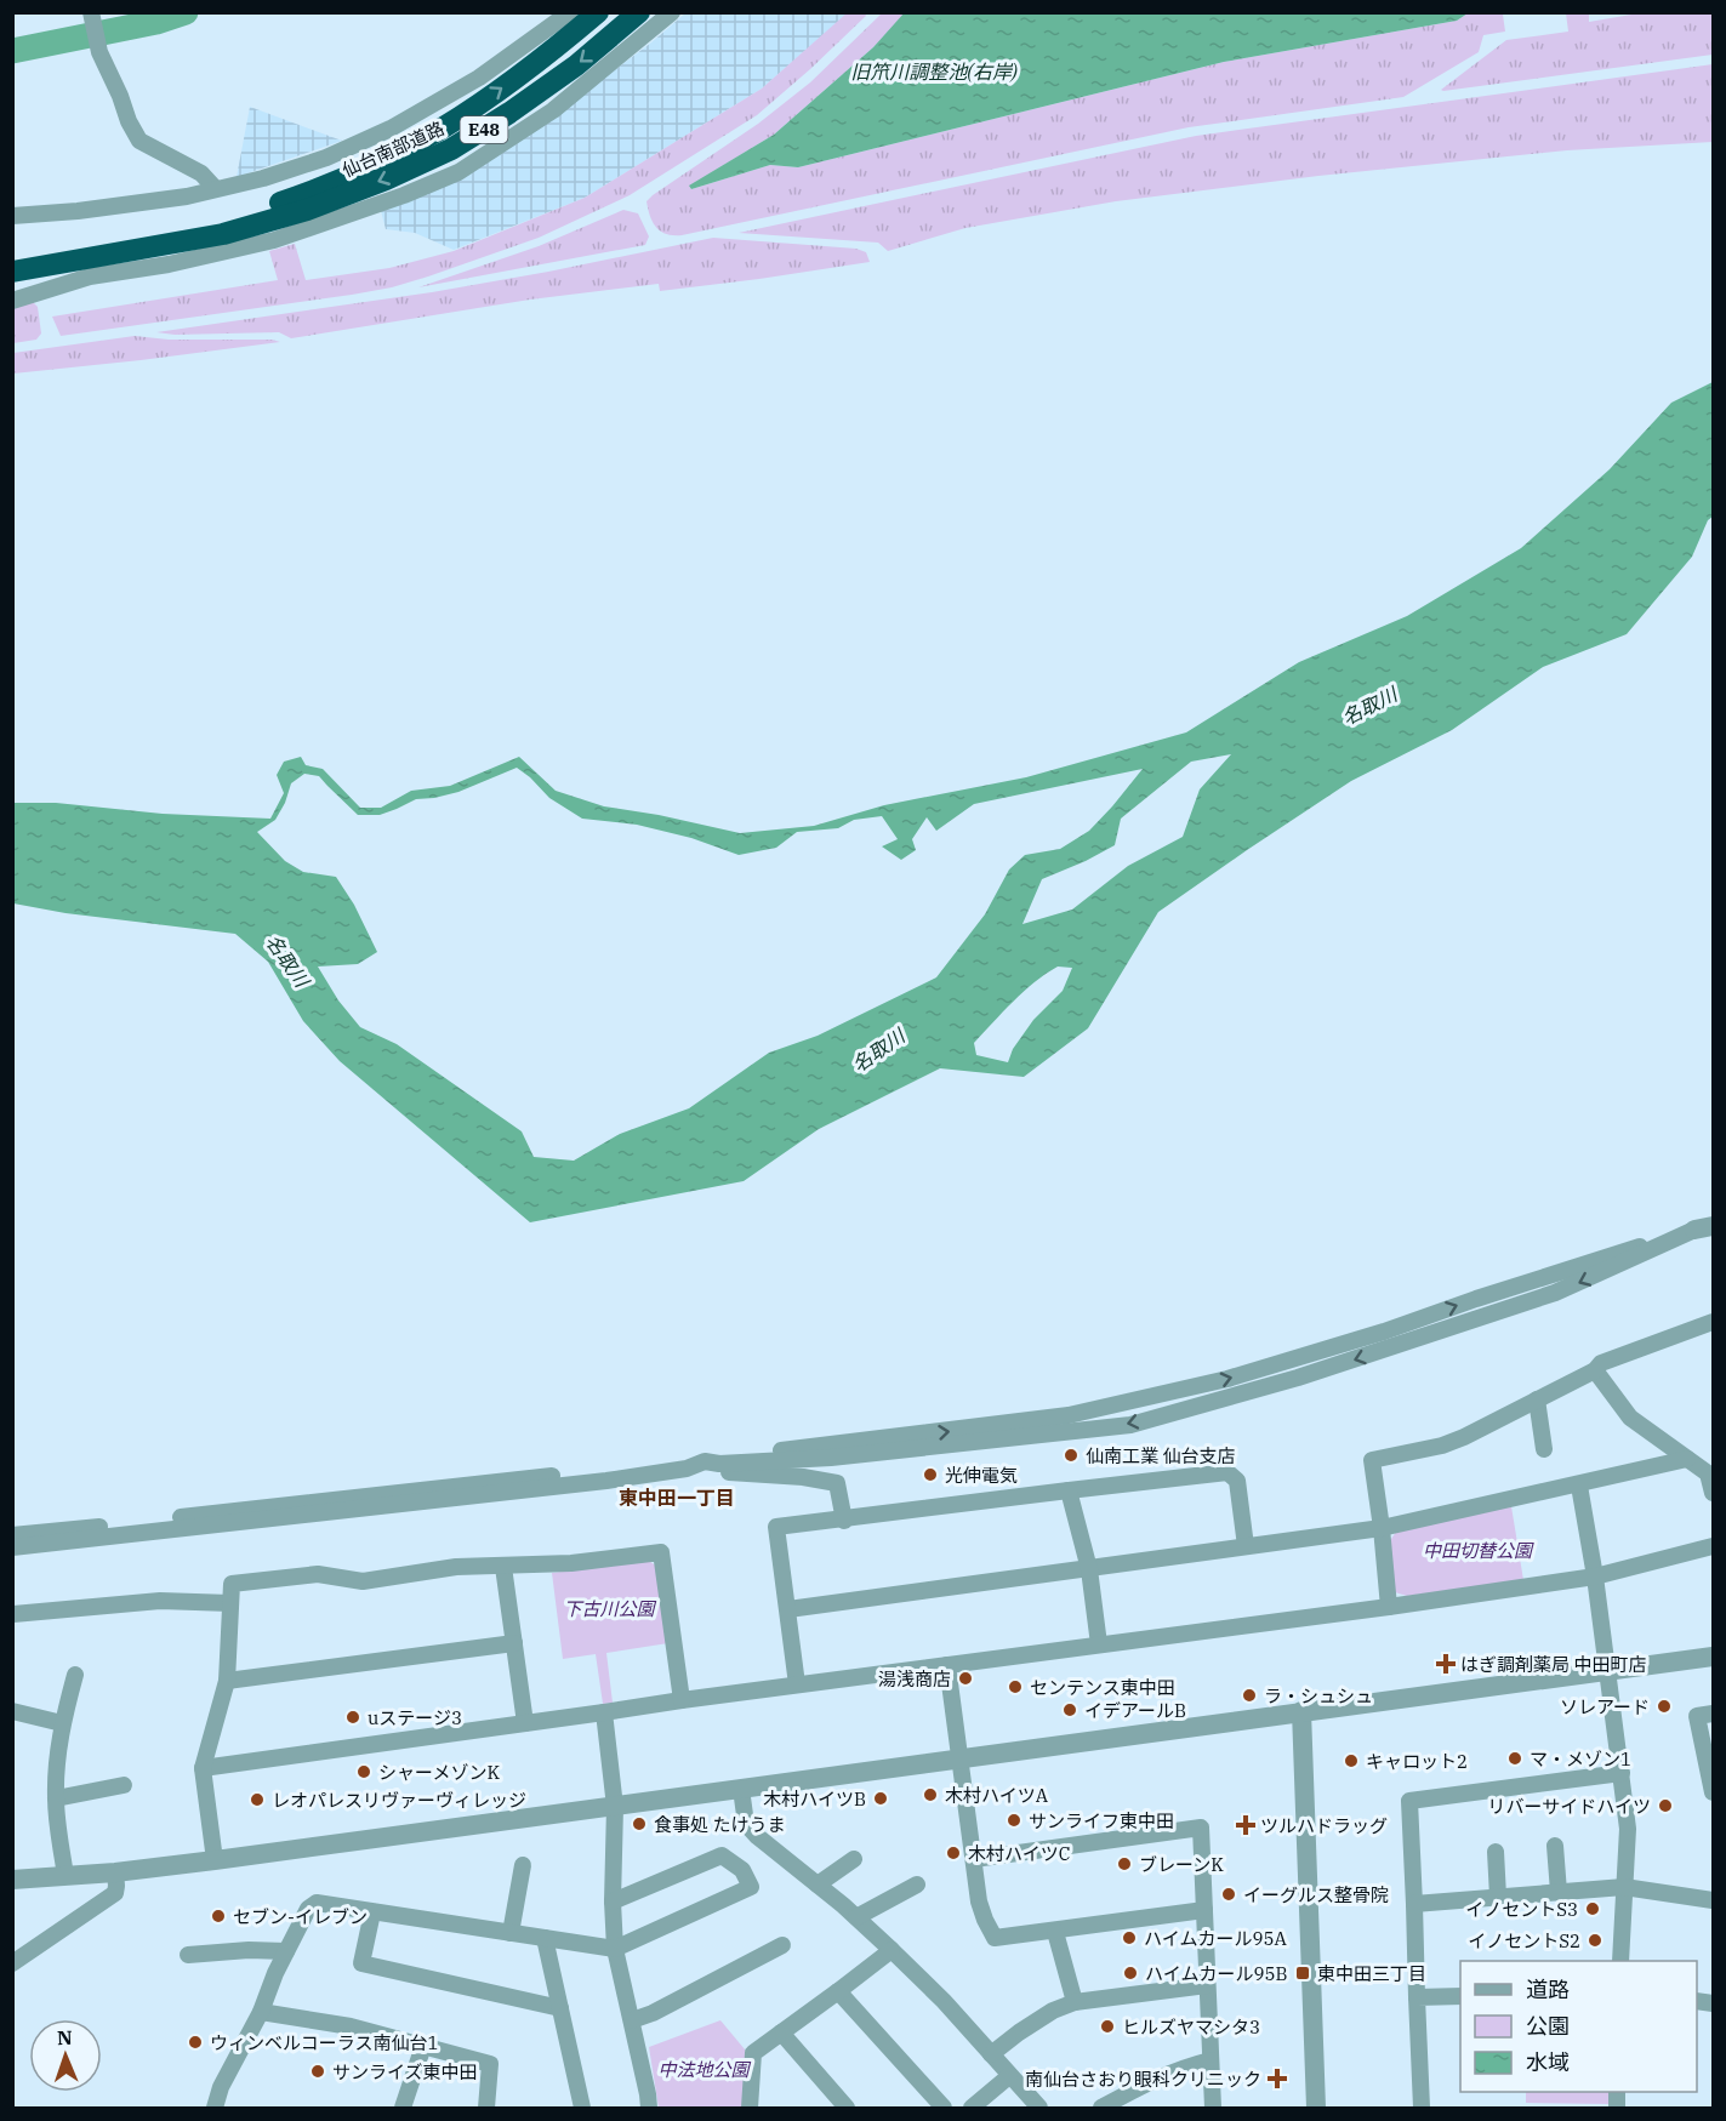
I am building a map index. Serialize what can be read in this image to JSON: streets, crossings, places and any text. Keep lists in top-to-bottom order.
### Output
{
  "streets": {
    "highway": ["E48", "仙台南部道路"]
  },
  "districts": ["東中田一丁目"],
  "water": ["旧笊川調整池(右岸)", "名取川"],
  "parks": ["中田切替公園", "下古川公園", "中法地公園"],
  "places": {
    "other": [
      "仙南工業 仙台支店",
      "光伸電気",
      "湯浅商店",
      "センテンス東中田",
      "ラ・シュシュ",
      "ソレアード",
      "イデアールB",
      "uステージ3",
      "マ・メゾン1",
      "キャロット2",
      "シャーメゾンK",
      "木村ハイツA",
      "木村ハイツB",
      "レオパレスリヴァーヴィレッジ",
      "リバーサイドハイツ",
      "サンライフ東中田",
      "食事処 たけうま",
      "木村ハイツC",
      "ブレーンK",
      "イーグルス整骨院",
      "イノセントS3",
      "セブン-イレブン",
      "ハイムカール95A",
      "イノセントS2",
      "ハイムカール95B",
      "ヒルズヤマシタ3",
      "ウィンベルコーラス南仙台1",
      "サンライズ東中田"
    ],
    "health": ["はぎ調剤薬局 中田町店", "ツルハドラッグ", "南仙台さおり眼科クリニック"],
    "transit": ["東中田三丁目"]
  },
  "legend": ["道路", "公園", "水域"],
  "north": "top"
}
